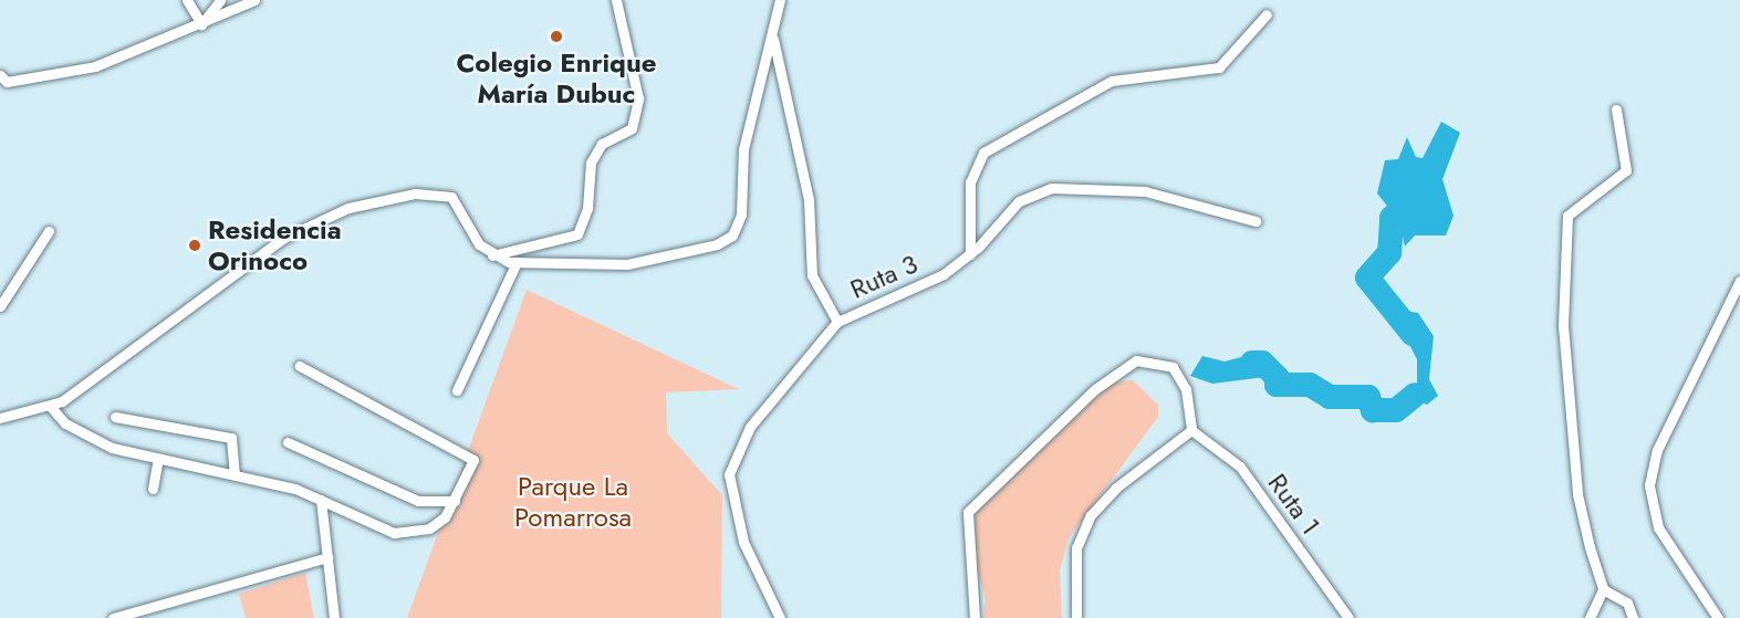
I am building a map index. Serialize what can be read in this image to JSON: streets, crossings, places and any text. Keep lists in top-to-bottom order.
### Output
{
  "streets": {
    "street": ["Ruta 3", "Ruta 1"]
  },
  "parks": ["Parque La Pomarrosa"],
  "places": ["Colegio Enrique María Dubuc", "Residencia Orinoco"]
}
